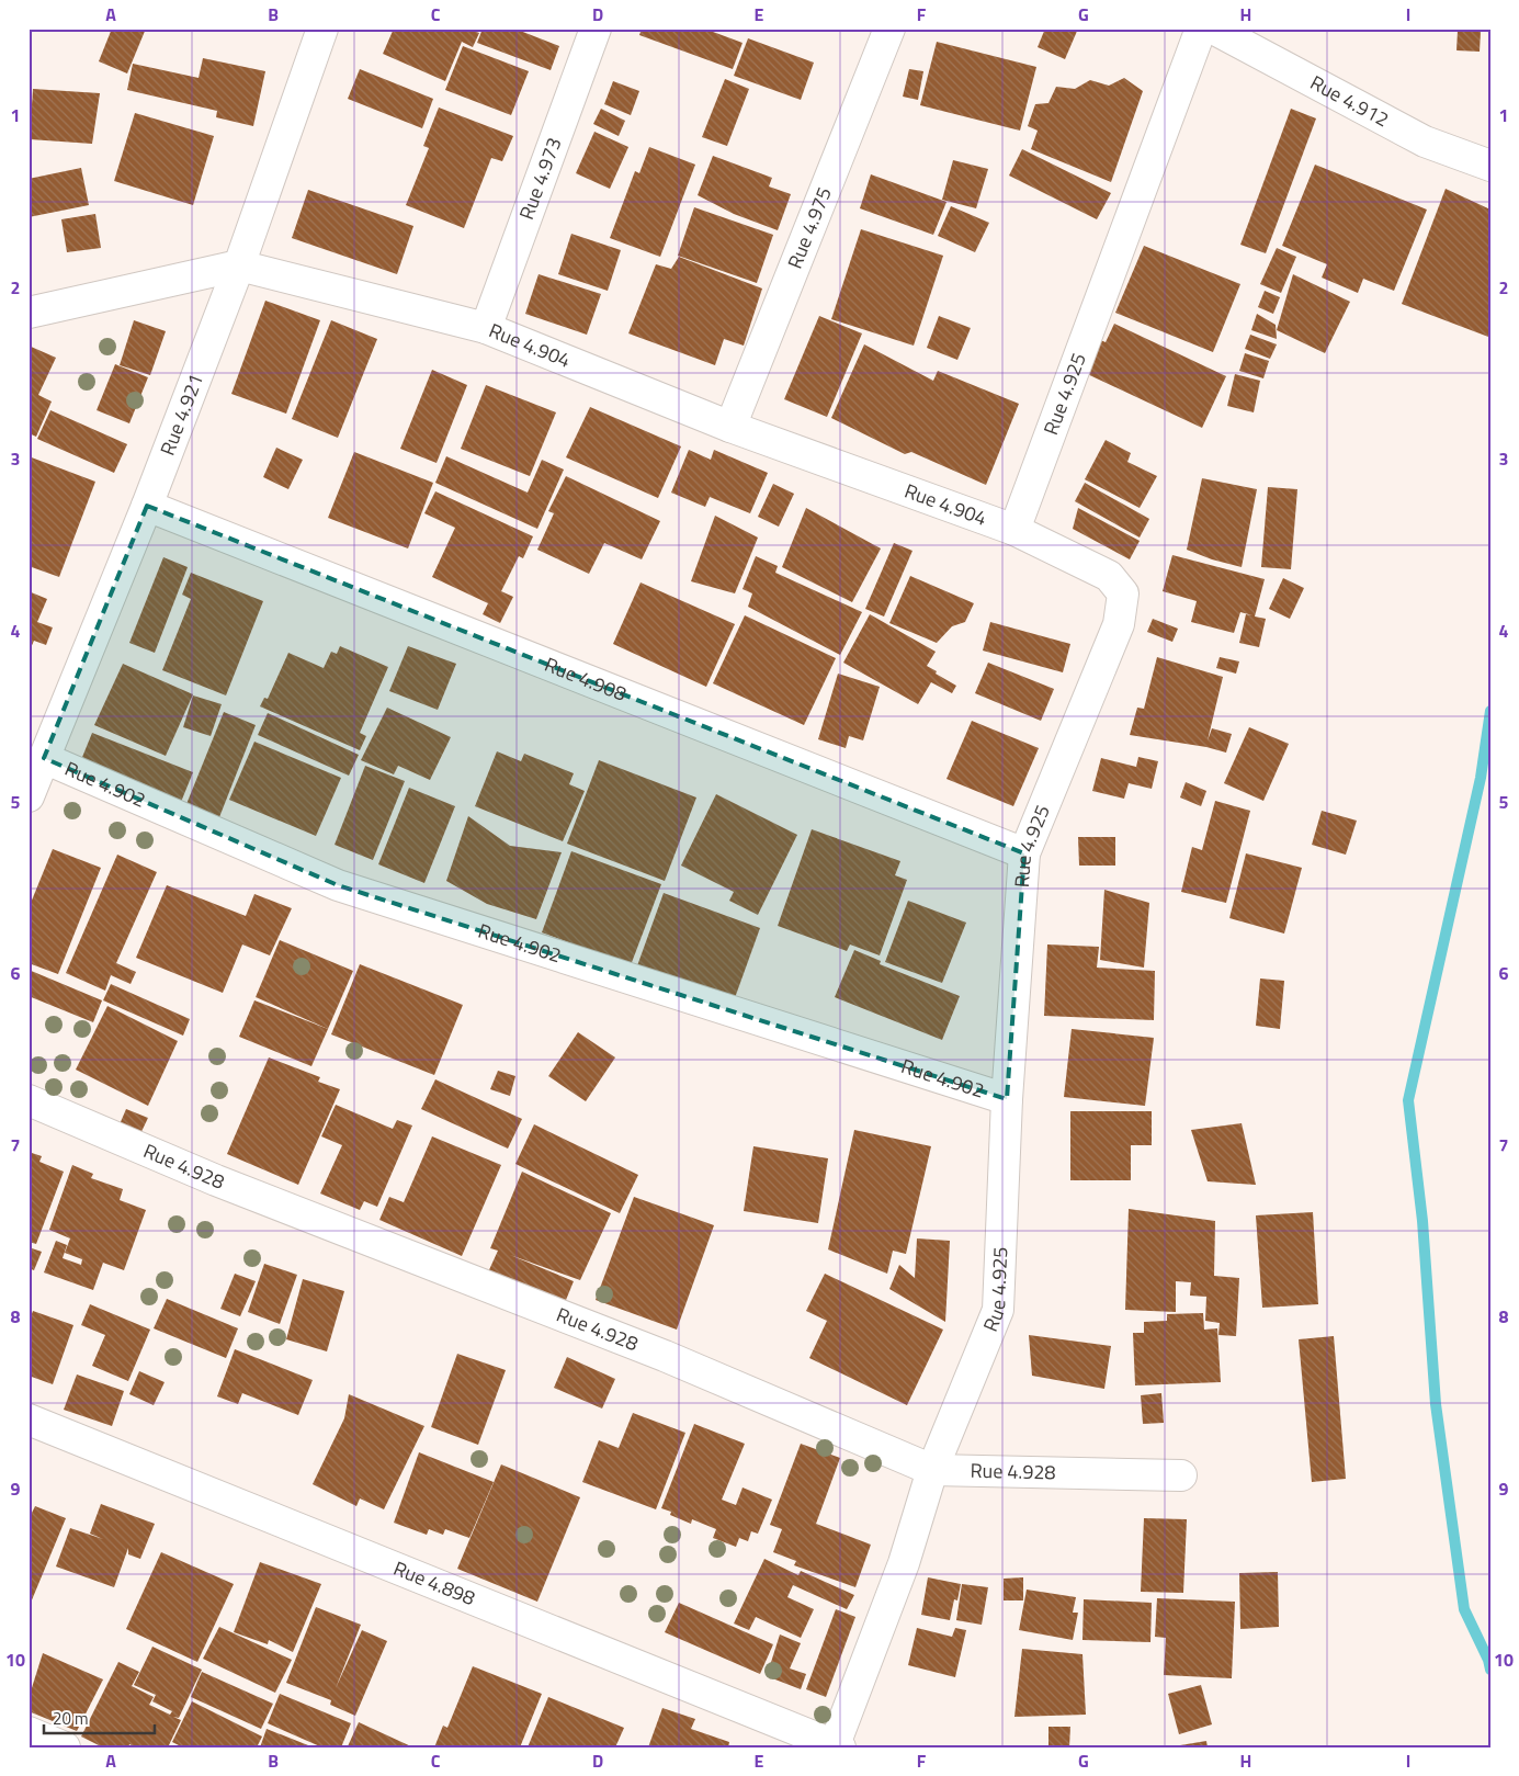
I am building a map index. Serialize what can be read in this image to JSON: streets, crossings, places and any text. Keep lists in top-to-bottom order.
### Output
{
  "streets": {
    "street": [
      "Rue 4.912",
      "Rue 4.973",
      "Rue 4.975",
      "Rue 4.904",
      "Rue 4.925",
      "Rue 4.921",
      "Rue 4.908",
      "Rue 4.902",
      "Rue 4.928",
      "Rue 4.898"
    ]
  },
  "crossings": [
    ["Rue 4.973", "Rue 4.904"],
    ["Rue 4.975", "Rue 4.904"],
    ["Rue 4.904", "Rue 4.925"],
    ["Rue 4.904", "Rue 4.921"],
    ["Rue 4.925", "Rue 4.908"],
    ["Rue 4.925", "Rue 4.902"],
    ["Rue 4.925", "Rue 4.928"],
    ["Rue 4.925", "Rue 4.898"],
    ["Rue 4.921", "Rue 4.908"],
    ["Rue 4.921", "Rue 4.902"]
  ],
  "scale_bar": "20 m",
  "grid": {
    "columns": [
      "A",
      "B",
      "C",
      "D",
      "E",
      "F",
      "G",
      "H",
      "I"
    ],
    "rows": [
      "1",
      "2",
      "3",
      "4",
      "5",
      "6",
      "7",
      "8",
      "9",
      "10"
    ]
  }
}
